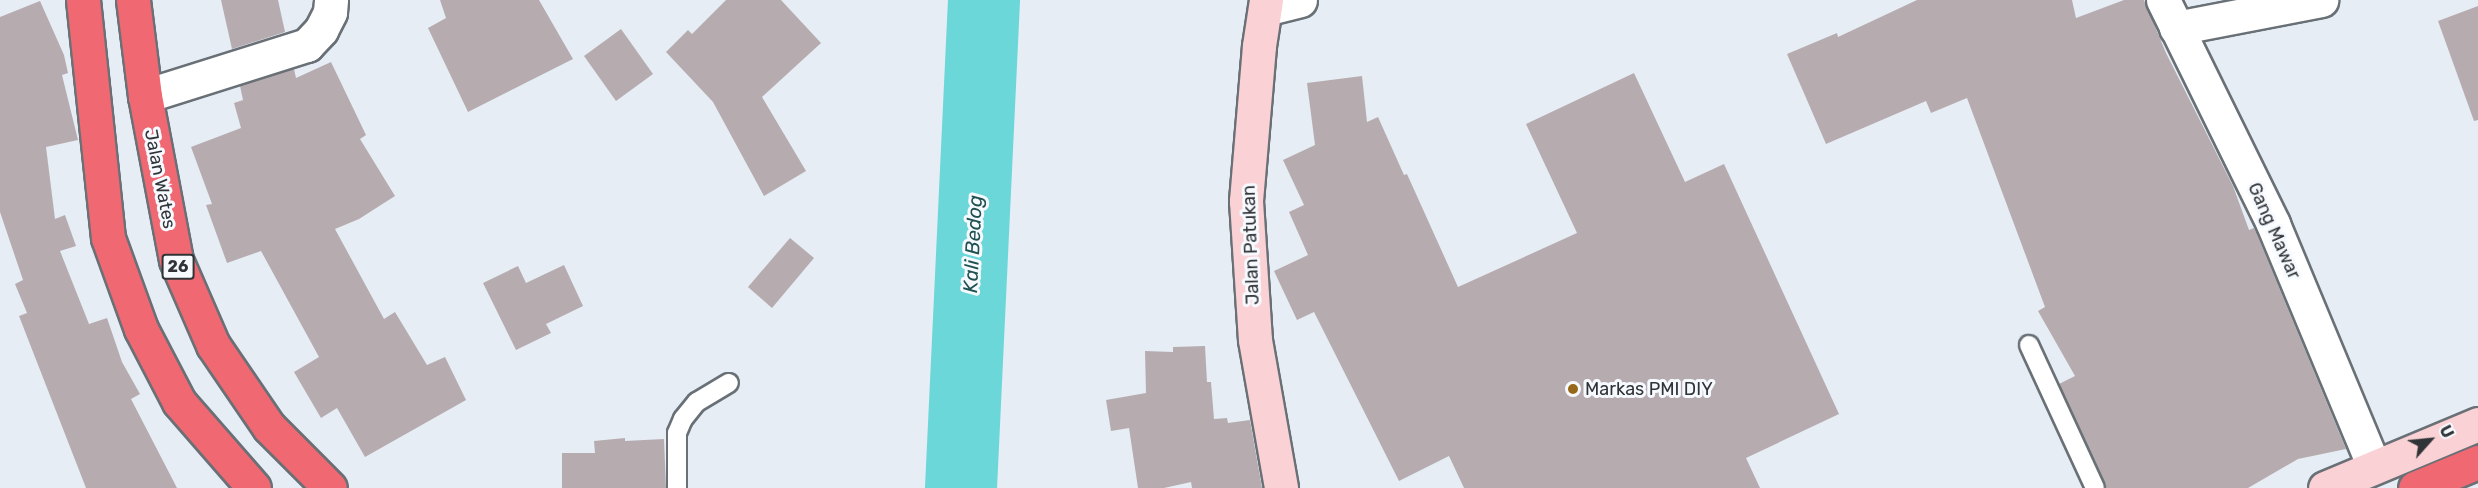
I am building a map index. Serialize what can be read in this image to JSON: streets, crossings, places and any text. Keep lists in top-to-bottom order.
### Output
{
  "streets": {
    "highway": ["Jalan Wates", "26"],
    "main road": ["Jalan Patukan"],
    "street": ["Gang Mawar"]
  },
  "water": ["Kali Bedog"],
  "places": ["Markas PMI DIY"],
  "north": "top right"
}
